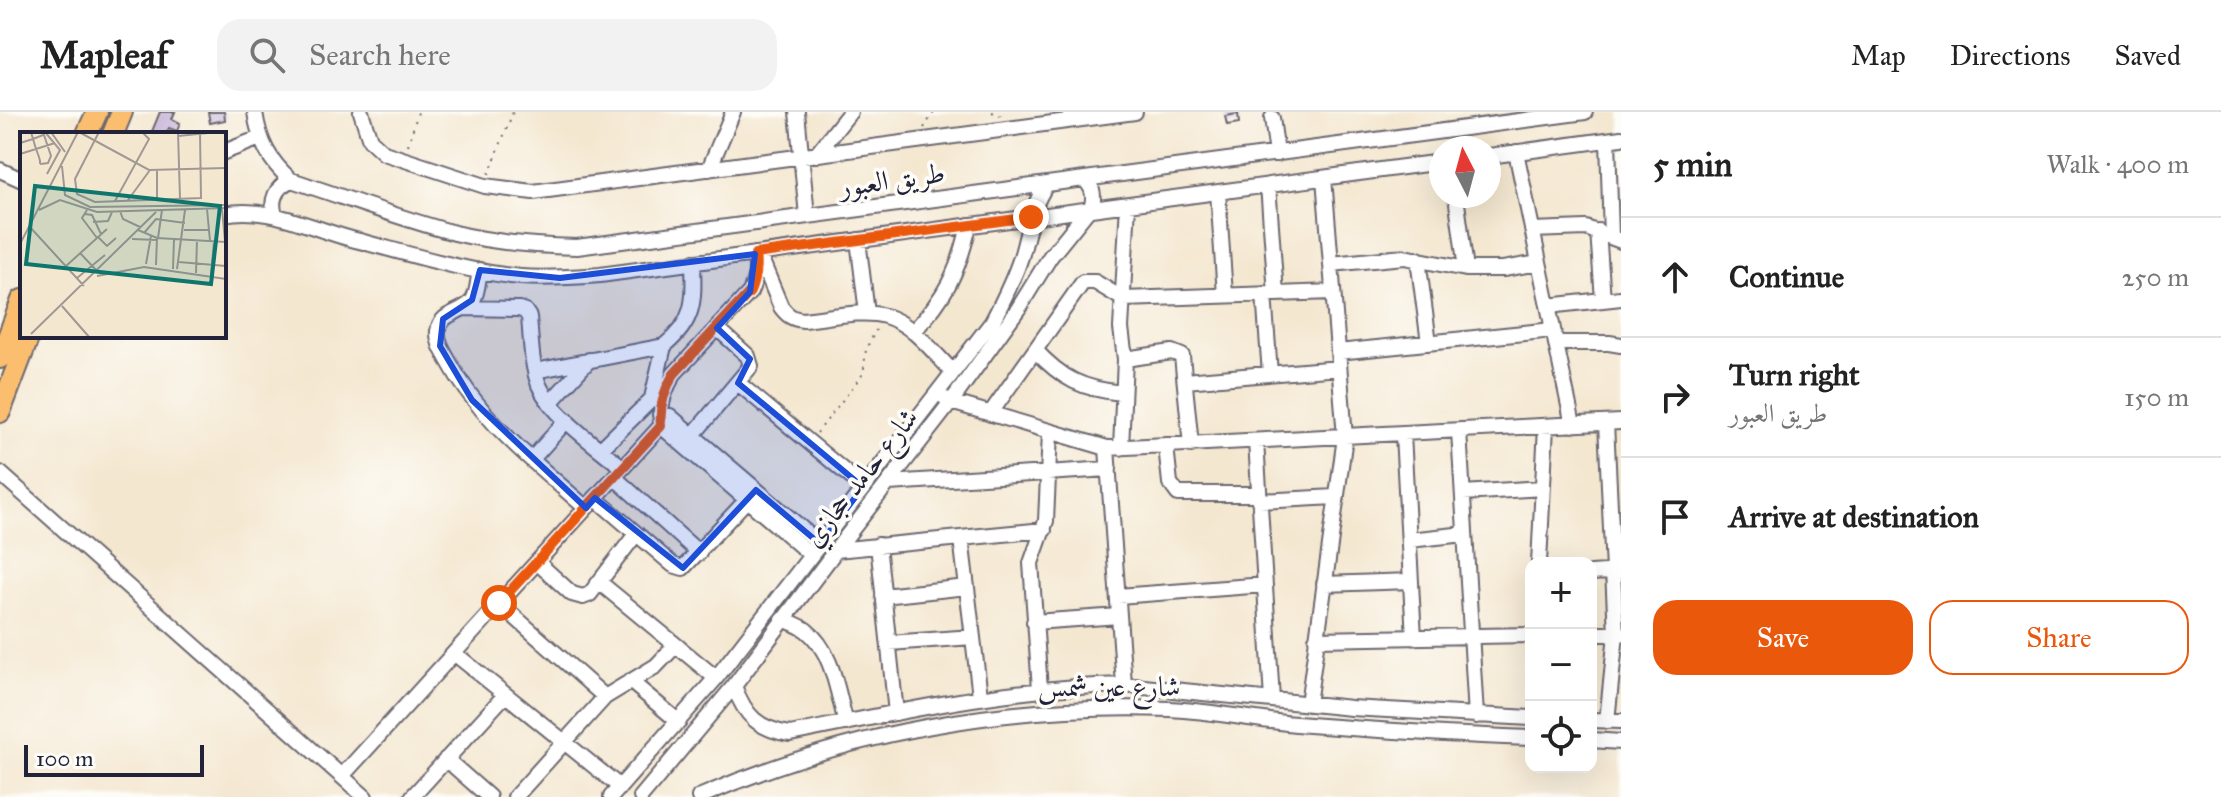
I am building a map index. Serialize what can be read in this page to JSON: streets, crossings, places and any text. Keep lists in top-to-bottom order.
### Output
{
  "streets": {
    "street": ["طريق العبور", "شارع حامد حجازي", "شارع عين شمس"]
  },
  "crossings": [
    ["طريق العبور", "شارع حامد حجازي"],
    ["شارع حامد حجازي", "شارع عين شمس"]
  ],
  "scale_bar": "100 m",
  "north": "top",
  "page": {
    "header": "Mapleaf",
    "search": "Search here",
    "nav": ["Map", "Directions", "Saved"],
    "heading": ["5 min", "Walk · 400 m"],
    "list": [
      ["Continue", "250 m"],
      ["Turn right", "طريق العبور", "150 m"],
      "Arrive at destination"
    ],
    "map_buttons": ["+", "−"],
    "buttons": ["Save", "Share"],
    "scale": "100 m"
  }
}
